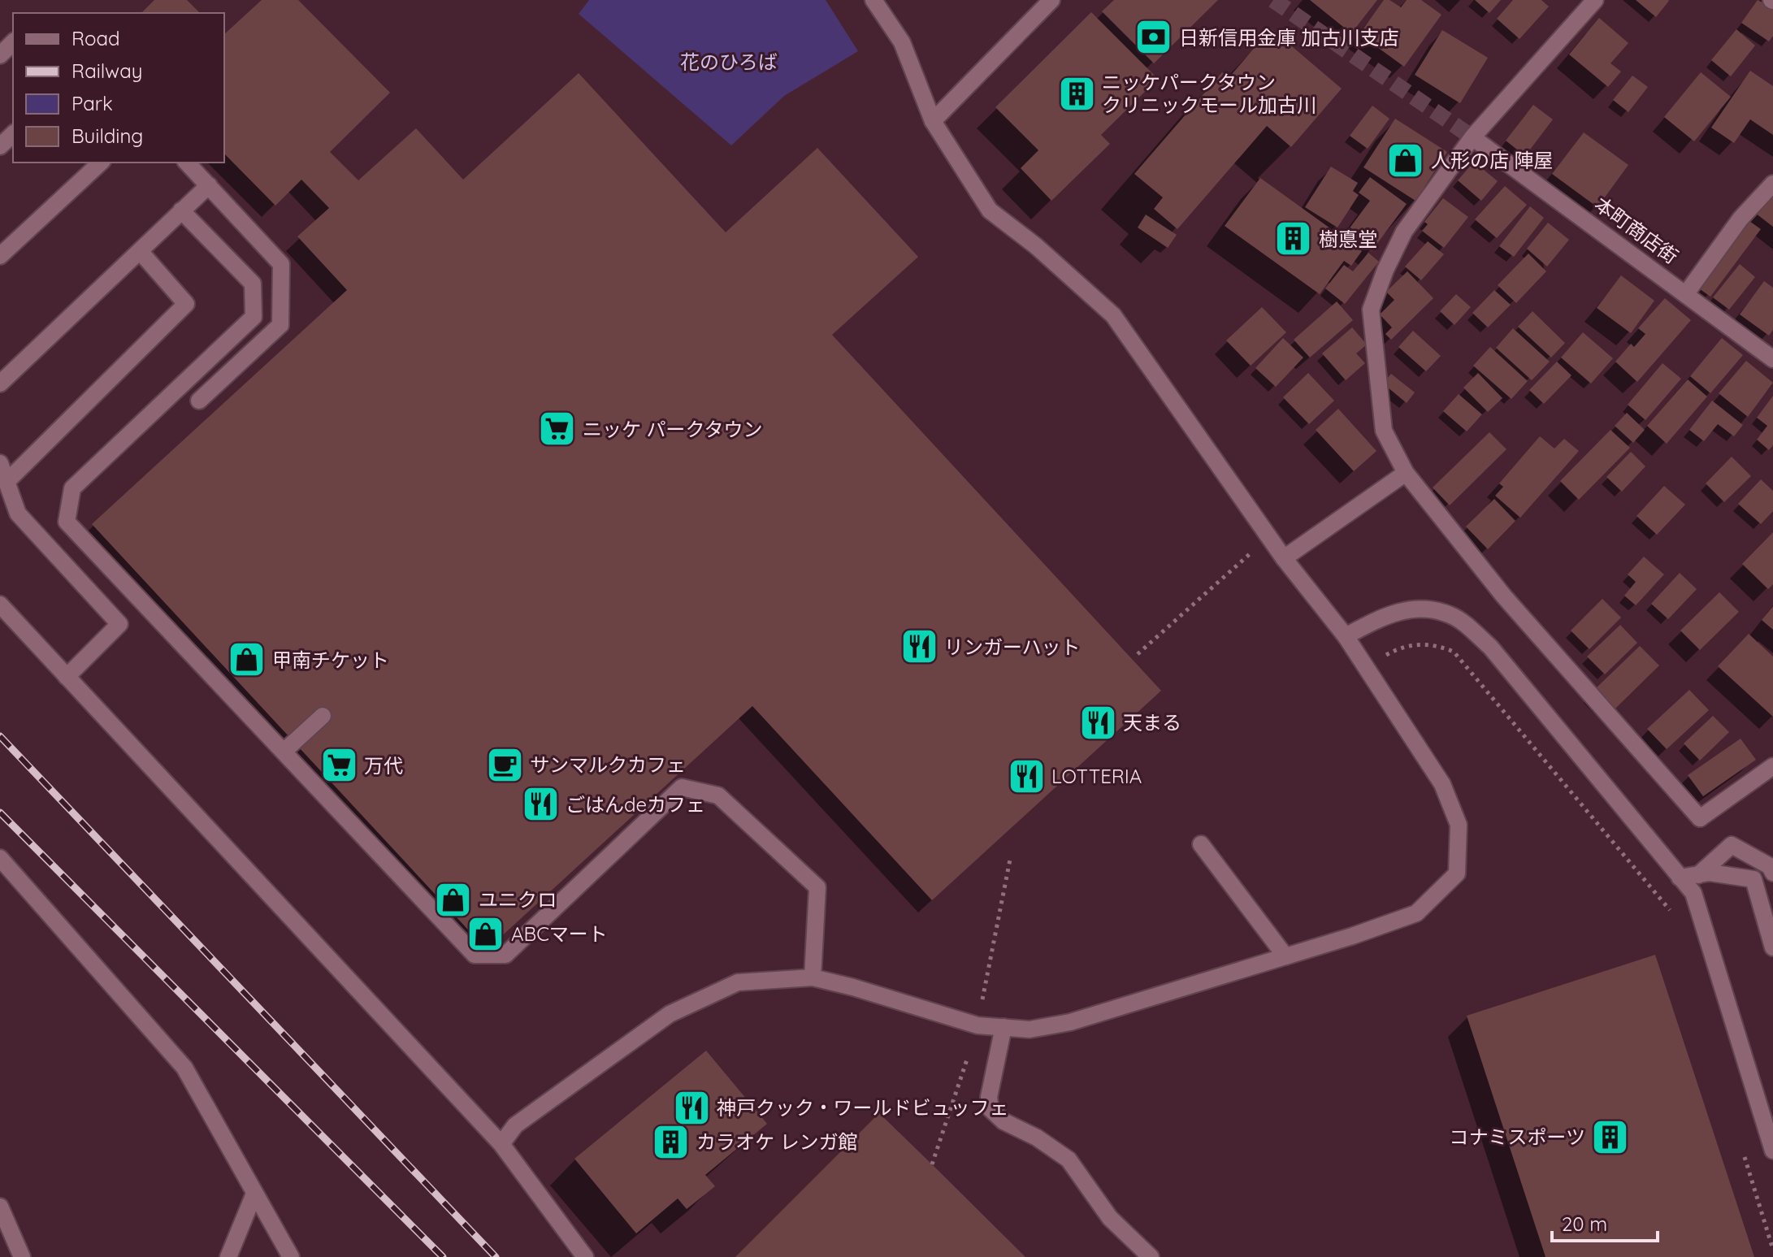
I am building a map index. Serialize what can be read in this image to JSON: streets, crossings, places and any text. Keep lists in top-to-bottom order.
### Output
{
  "streets": {
    "street": ["本町商店街"]
  },
  "parks": ["花のひろば"],
  "places": {
    "bank": ["日新信用金庫 加古川支店"],
    "building": [
      "ニッケパークタウン クリニックモール加古川",
      "樹悳堂",
      "コナミスポーツ",
      "カラオケ レンガ館"
    ],
    "shop": [
      "人形の店 陣屋",
      "甲南チケット",
      "ユニクロ",
      "ABCマート"
    ],
    "supermarket": ["ニッケ パークタウン", "万代"],
    "restaurant": [
      "リンガーハット",
      "天まる",
      "LOTTERIA",
      "ごはんdeカフェ",
      "神戸クック・ワールドビュッフェ"
    ],
    "cafe": ["サンマルクカフェ"]
  },
  "legend": [
    "Road",
    "Railway",
    "Park",
    "Building"
  ],
  "scale_bar": "20 m"
}
